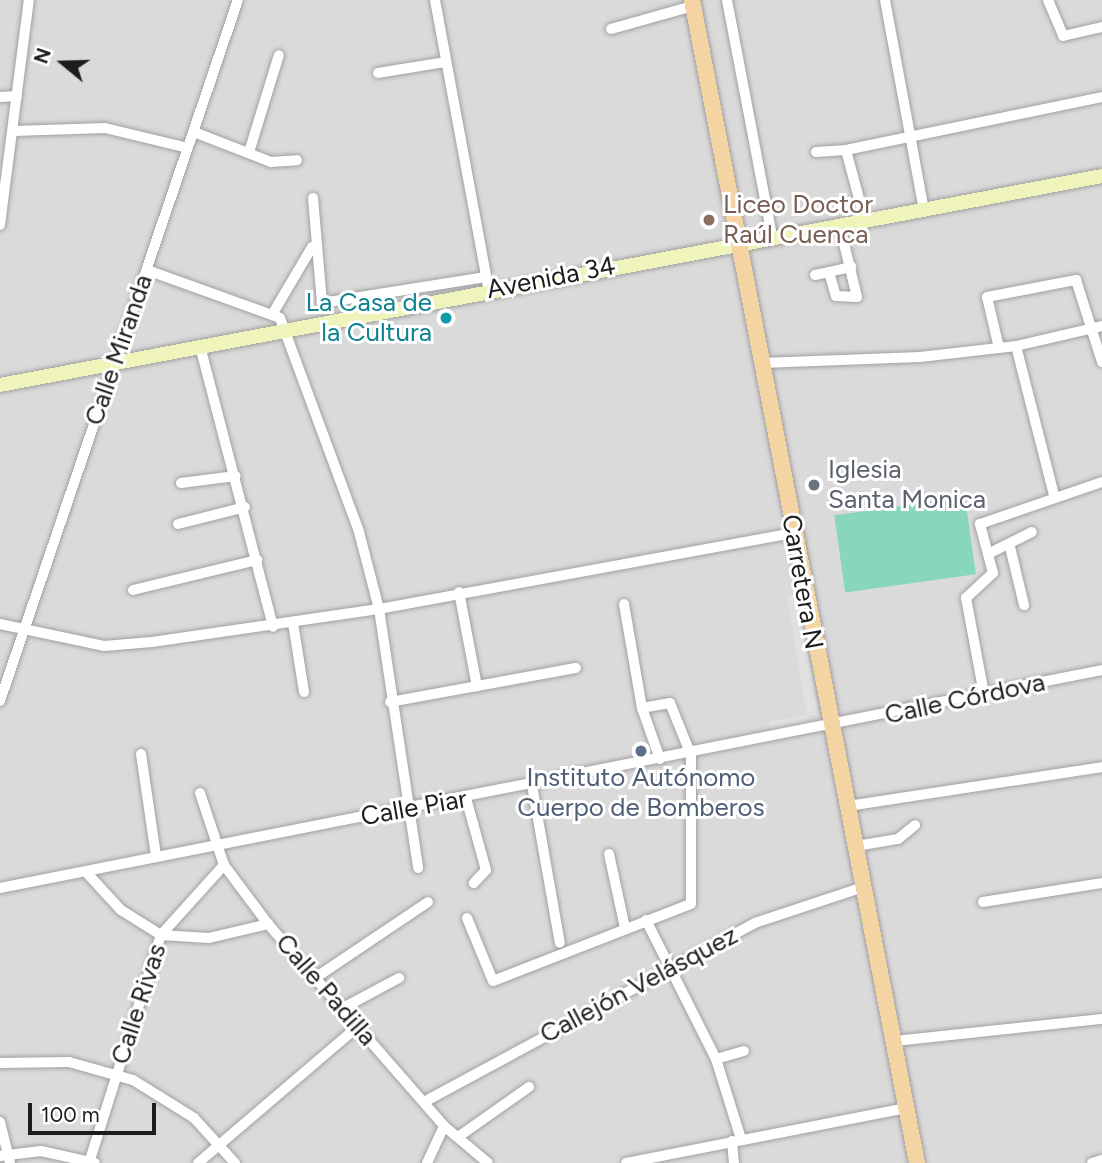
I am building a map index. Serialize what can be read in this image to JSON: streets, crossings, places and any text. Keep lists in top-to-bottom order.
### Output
{
  "streets": {
    "main road": ["Carretera N"],
    "street": [
      "Avenida 34",
      "Calle Miranda",
      "Calle Córdova",
      "Calle Piar",
      "Callejón Velásquez",
      "Calle Padilla",
      "Calle Rivas"
    ]
  },
  "crossings": [
    ["Avenida 34", "Calle Miranda"],
    ["Avenida 34", "Carretera N"],
    ["Carretera N", "Calle Córdova"],
    ["Carretera N", "Calle Piar"],
    ["Carretera N", "Callejón Velásquez"],
    ["Calle Córdova", "Calle Piar"],
    ["Calle Piar", "Calle Padilla"],
    ["Callejón Velásquez", "Calle Padilla"],
    ["Calle Padilla", "Calle Rivas"]
  ],
  "places": [
    "Liceo Doctor Raúl Cuenca",
    "La Casa de la Cultura",
    "Iglesia Santa Monica",
    "Instituto Autónomo Cuerpo de Bomberos"
  ],
  "scale_bar": "100 m",
  "north": "left"
}
